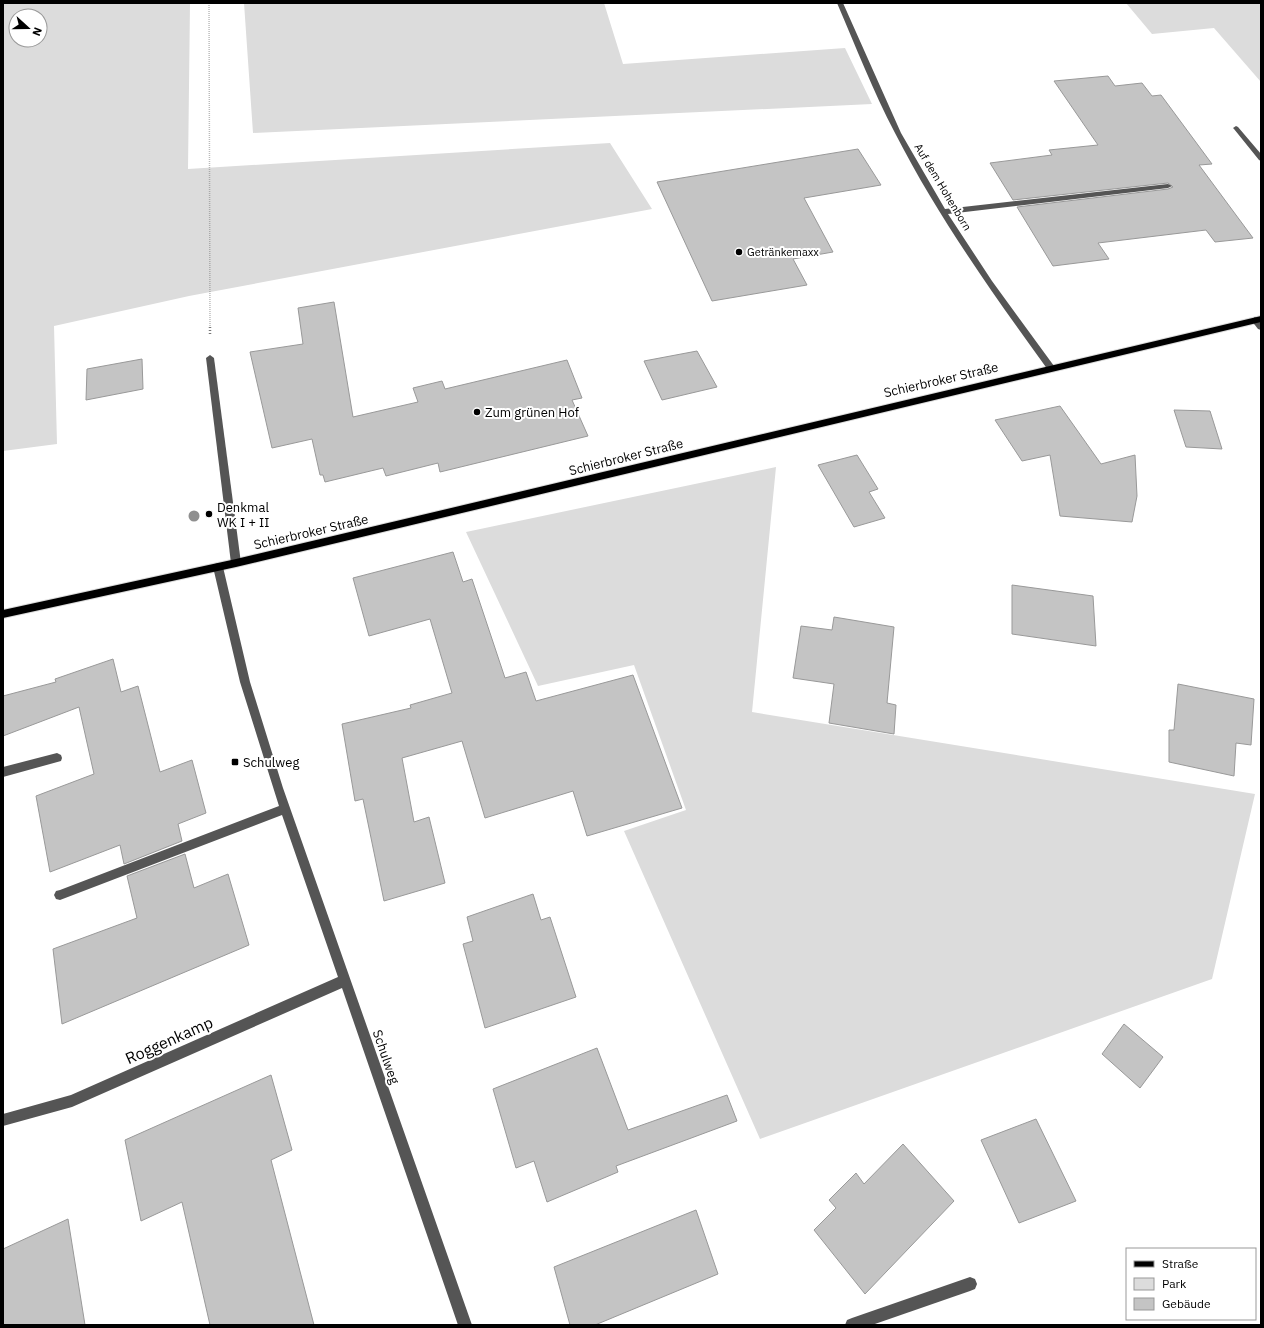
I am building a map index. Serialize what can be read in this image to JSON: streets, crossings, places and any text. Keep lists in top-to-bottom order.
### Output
{
  "streets": {
    "main road": ["Schierbroker Straße"],
    "street": ["Auf dem Hohenborn", "Roggenkamp", "Schulweg"]
  },
  "crossings": [
    ["Auf dem Hohenborn", "Schierbroker Straße"],
    ["Schierbroker Straße", "Schulweg"],
    ["Roggenkamp", "Schulweg"]
  ],
  "places": {
    "other": ["Getränkemaxx", "Zum grünen Hof", "Denkmal WK I + II"],
    "transit": ["Schulweg"]
  },
  "legend": ["Straße", "Park", "Gebäude"],
  "north": "right"
}
